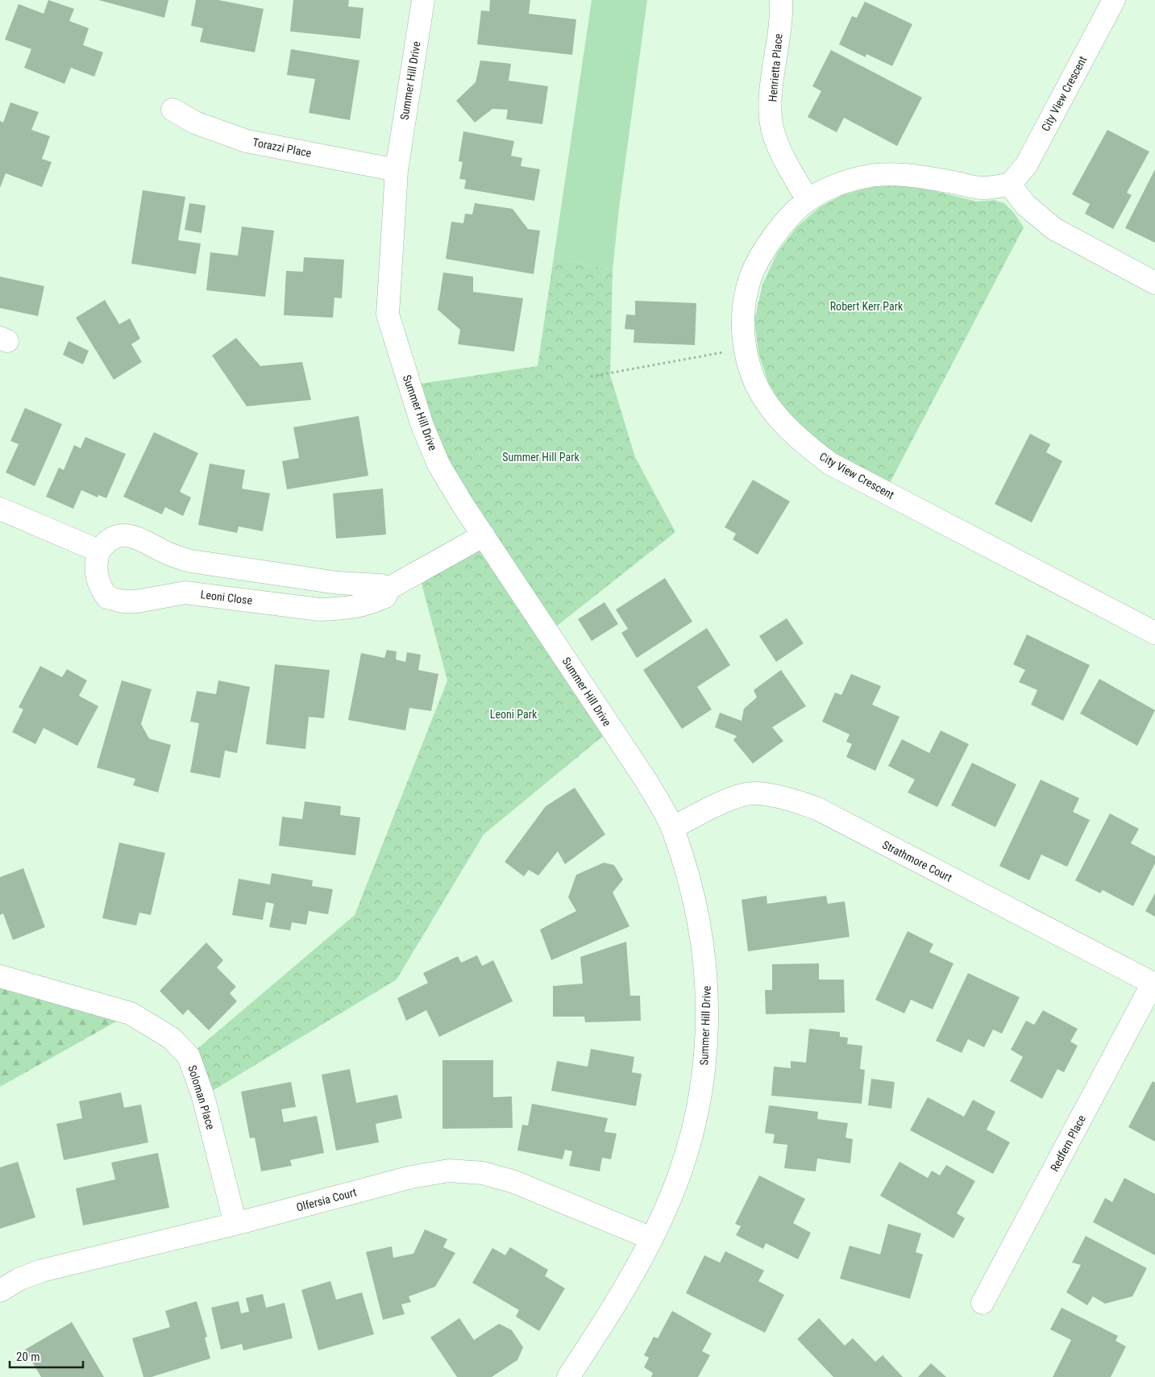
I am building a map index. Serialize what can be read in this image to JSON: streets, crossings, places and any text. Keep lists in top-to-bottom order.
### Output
{
  "streets": {
    "street": [
      "Henrietta Place",
      "Summer Hill Drive",
      "City View Crescent",
      "Torazzi Place",
      "Leoni Close",
      "Strathmore Court",
      "Soloman Place",
      "Redfern Place",
      "Olfersia Court"
    ]
  },
  "crossings": [
    ["Henrietta Place", "City View Crescent"],
    ["Summer Hill Drive", "Torazzi Place"],
    ["Summer Hill Drive", "Leoni Close"],
    ["Summer Hill Drive", "Strathmore Court"],
    ["Summer Hill Drive", "Olfersia Court"],
    ["Strathmore Court", "Redfern Place"],
    ["Soloman Place", "Olfersia Court"]
  ],
  "parks": ["Robert Kerr Park", "Summer Hill Park", "Leoni Park"],
  "scale_bar": "20 m"
}
